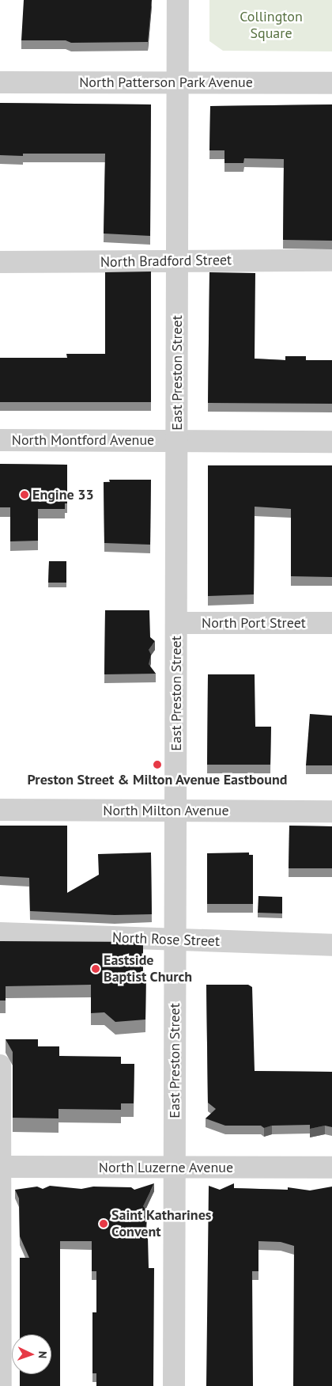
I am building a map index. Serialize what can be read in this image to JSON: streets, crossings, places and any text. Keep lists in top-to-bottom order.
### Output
{
  "streets": {
    "street": [
      "North Patterson Park Avenue",
      "North Bradford Street",
      "East Preston Street",
      "North Montford Avenue",
      "North Port Street",
      "North Milton Avenue",
      "North Rose Street",
      "North Luzerne Avenue"
    ]
  },
  "crossings": [
    ["North Patterson Park Avenue", "East Preston Street"],
    ["North Bradford Street", "East Preston Street"],
    ["East Preston Street", "North Montford Avenue"],
    ["East Preston Street", "North Port Street"],
    ["East Preston Street", "North Milton Avenue"],
    ["East Preston Street", "North Rose Street"],
    ["East Preston Street", "North Luzerne Avenue"]
  ],
  "parks": ["Collington Square"],
  "places": [
    "Engine 33",
    "Preston Street & Milton Avenue Eastbound",
    "Eastside Baptist Church",
    "Saint Katharines Convent"
  ],
  "north": "right"
}
